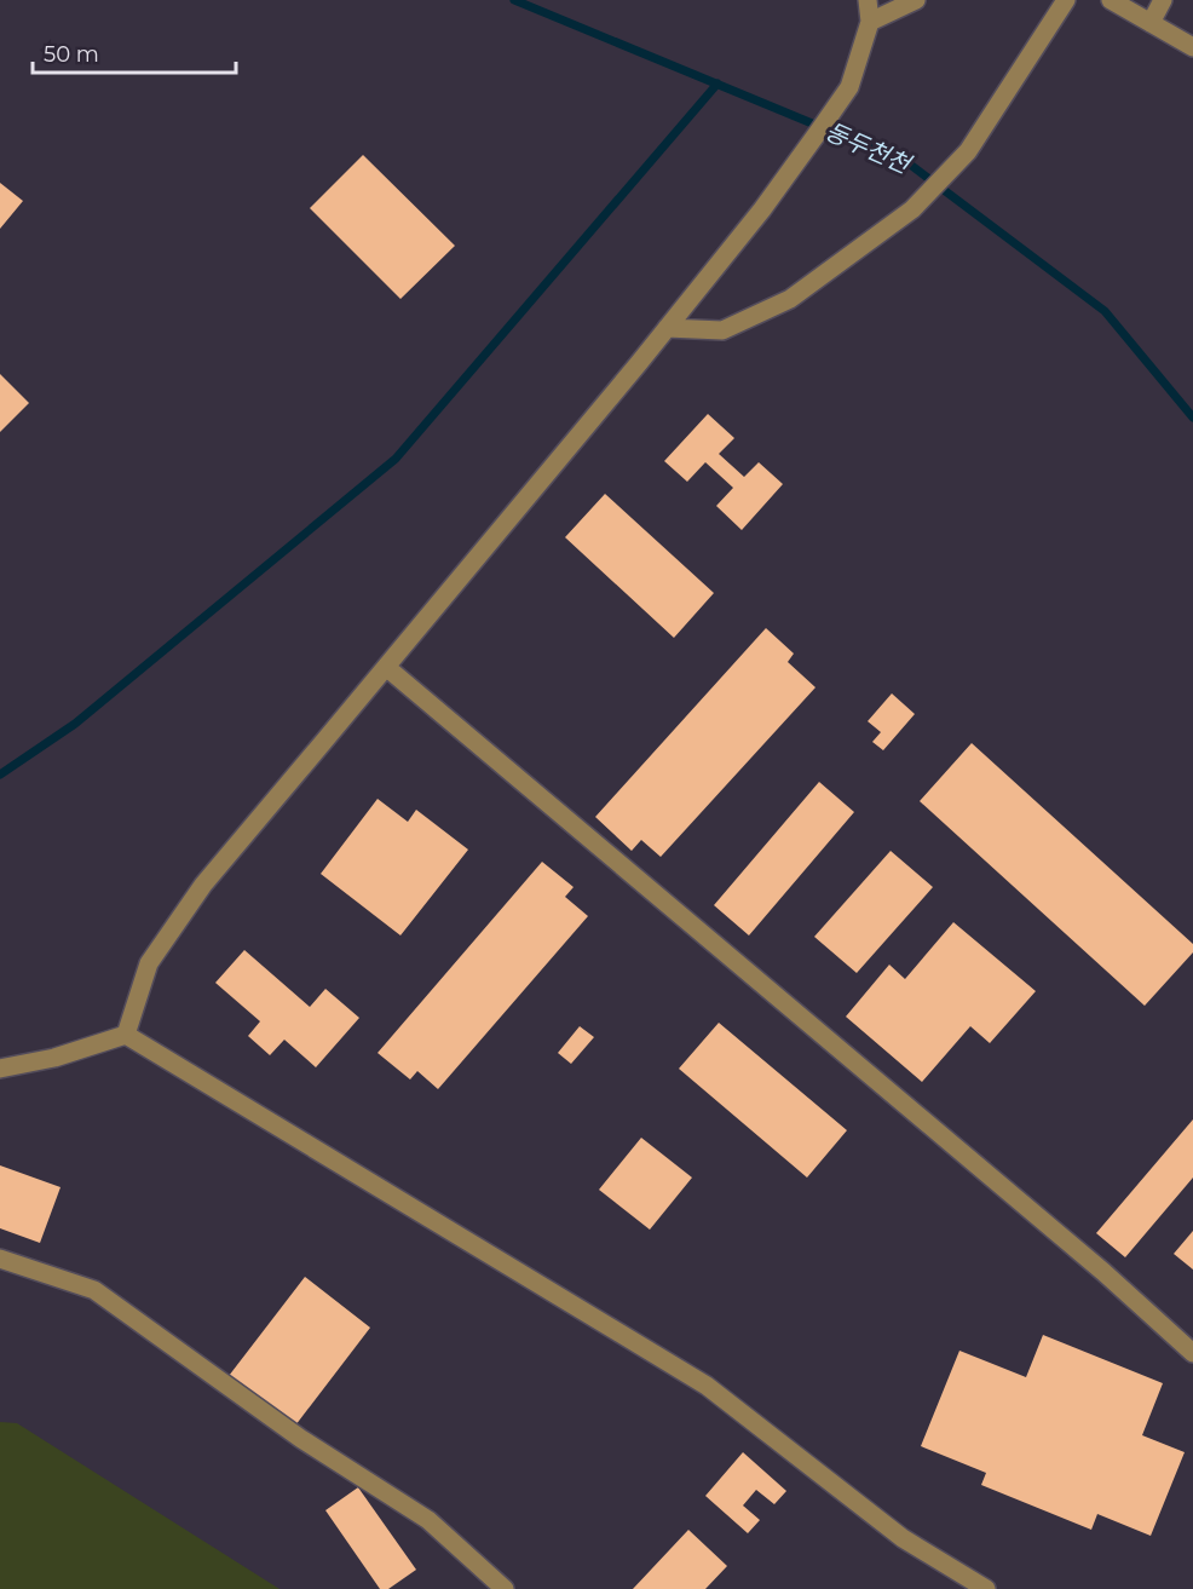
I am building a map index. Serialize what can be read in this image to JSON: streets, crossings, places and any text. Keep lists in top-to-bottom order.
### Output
{
  "water": ["동두천천"],
  "scale_bar": "50 m"
}
